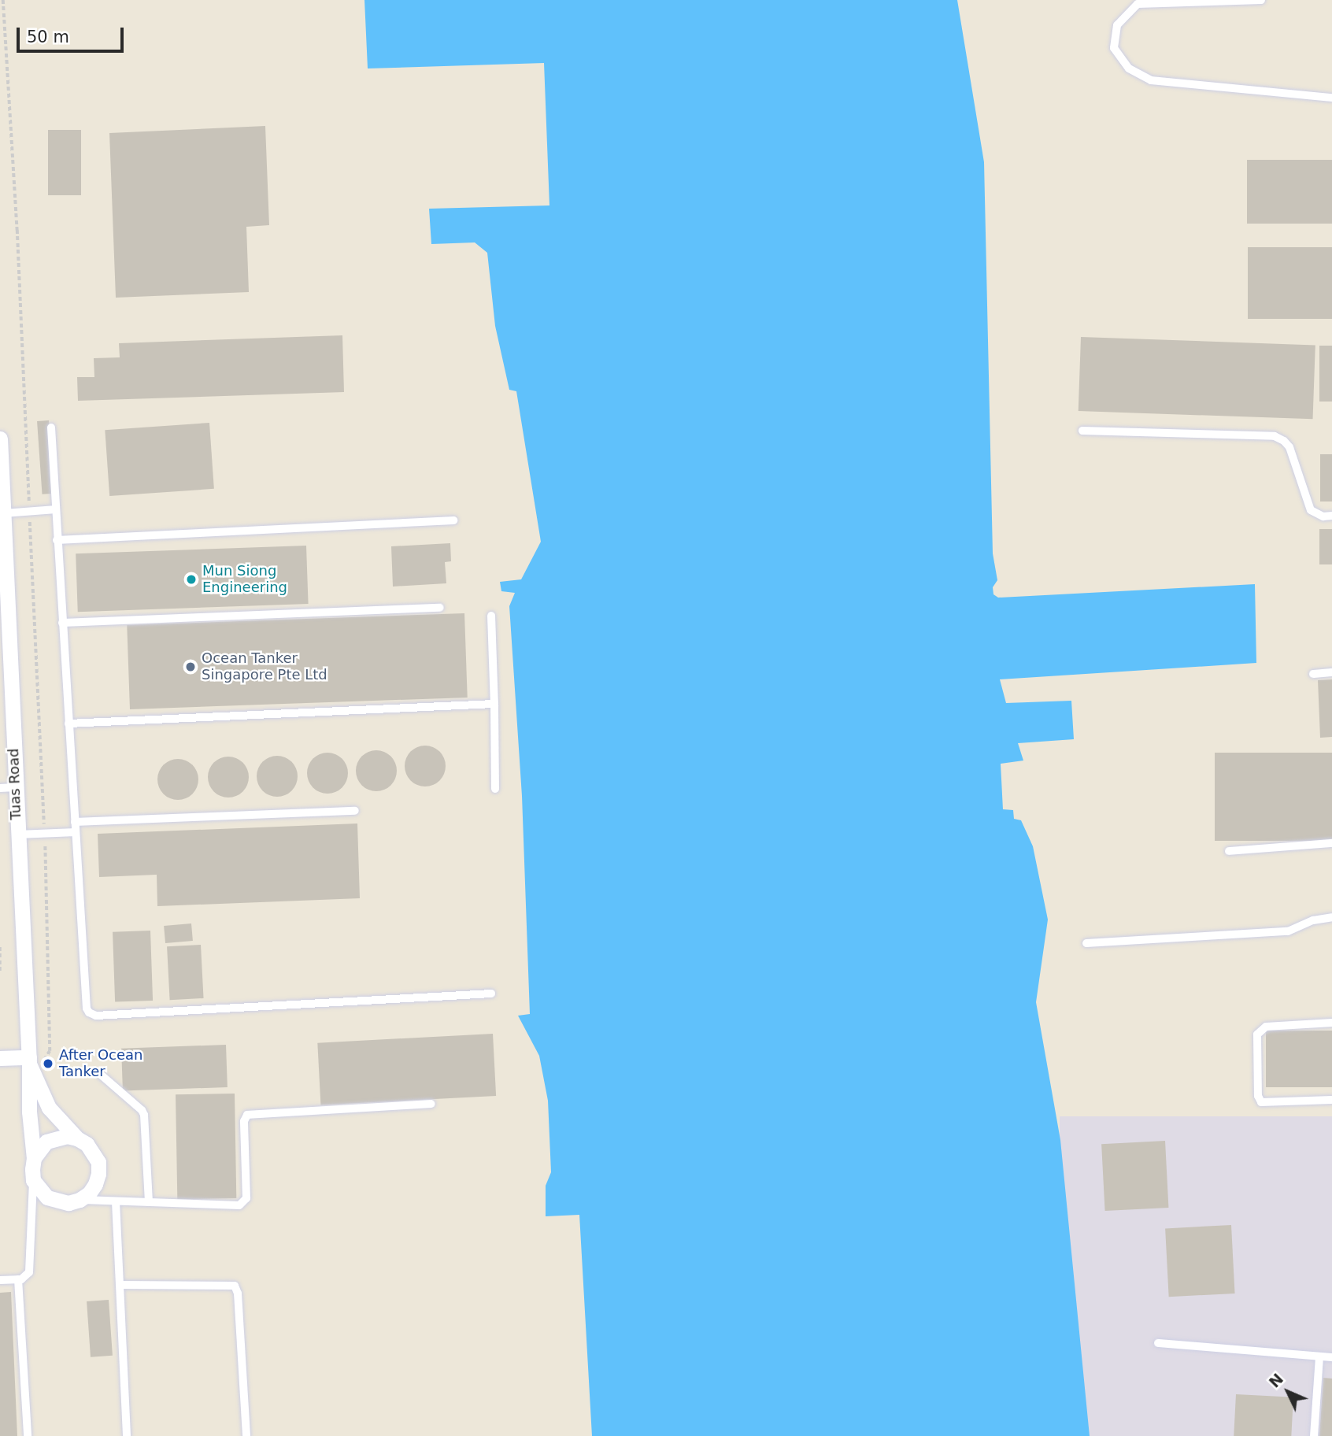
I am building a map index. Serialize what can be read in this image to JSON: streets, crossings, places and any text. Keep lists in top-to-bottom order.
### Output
{
  "streets": {
    "street": ["Tuas Road"]
  },
  "places": ["Mun Siong Engineering", "Ocean Tanker Singapore Pte Ltd", "After Ocean Tanker"],
  "scale_bar": "50 m",
  "north": "top left"
}
